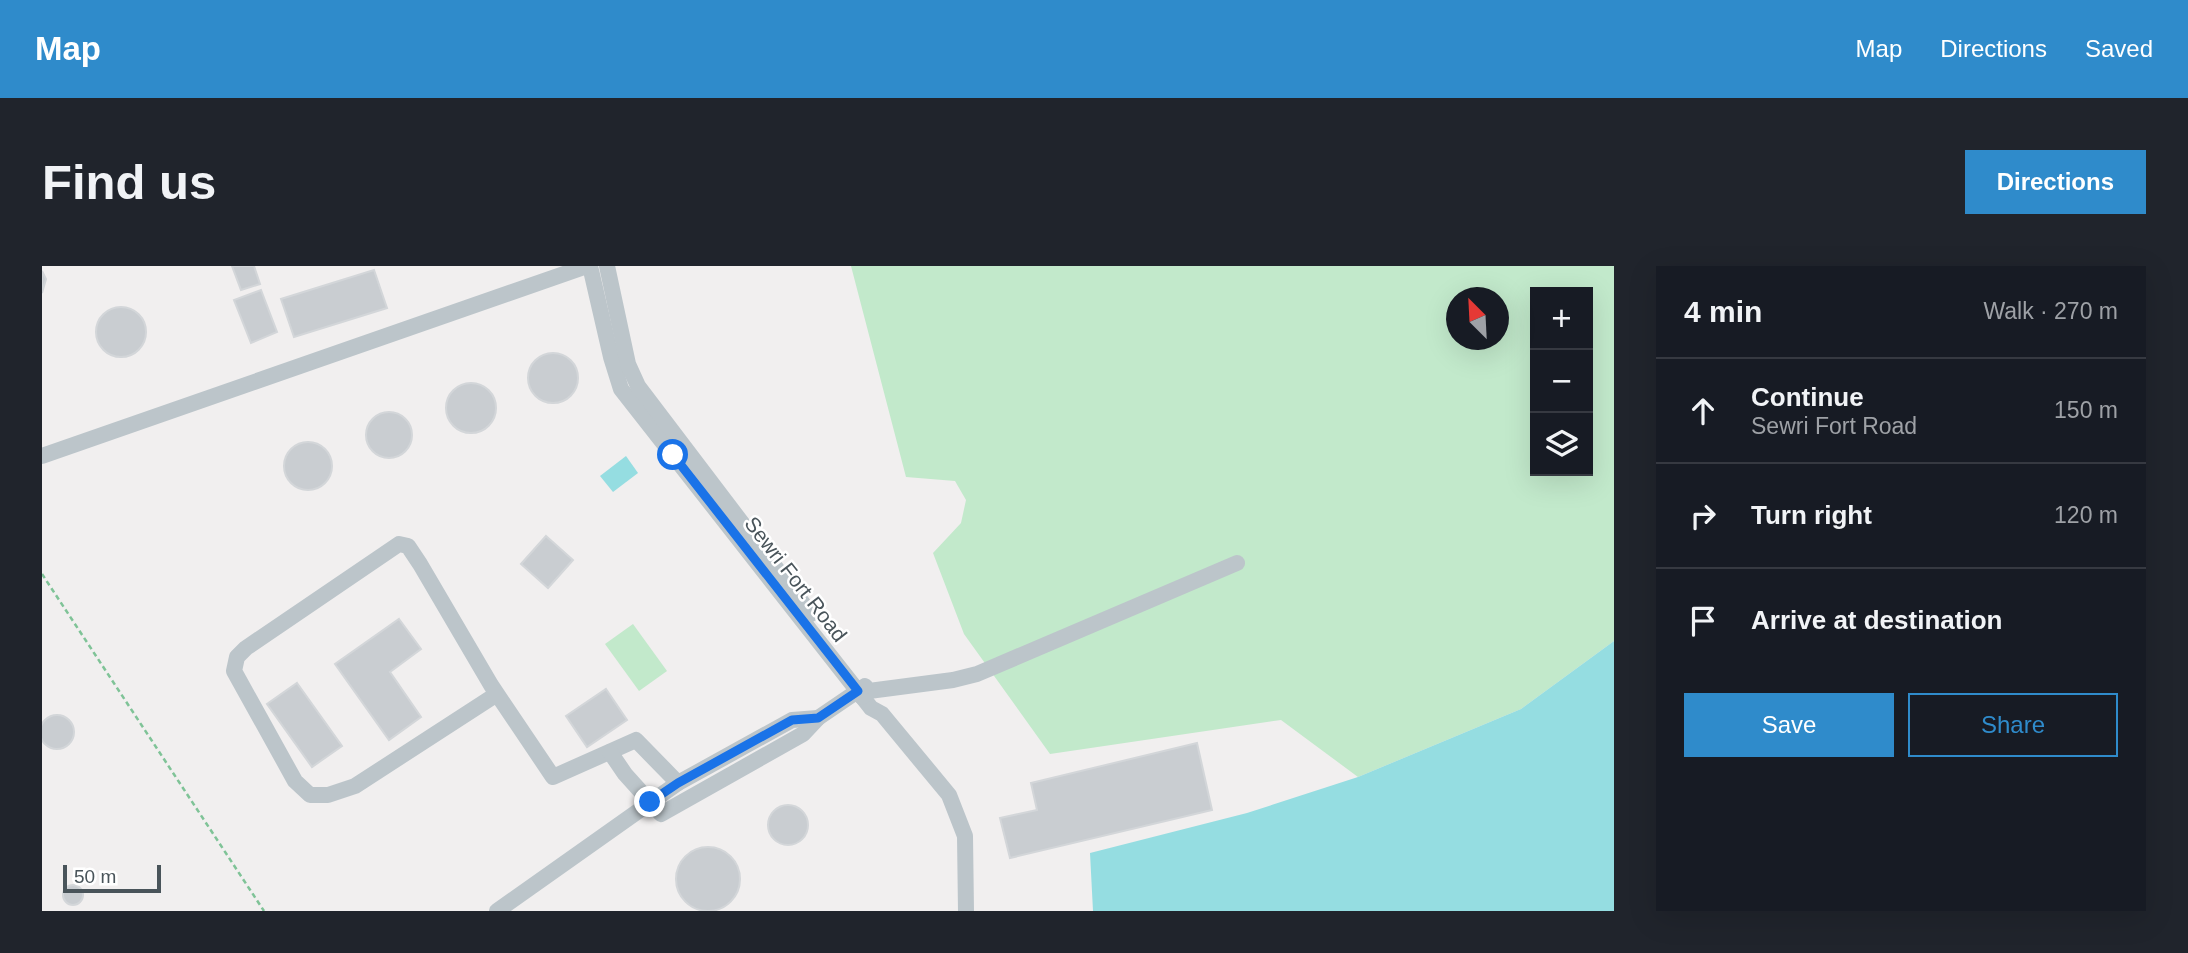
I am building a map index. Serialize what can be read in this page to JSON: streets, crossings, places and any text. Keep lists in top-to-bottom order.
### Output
{
  "streets": {
    "street": ["Sewri Fort Road"]
  },
  "scale_bar": "50 m",
  "north": "top left",
  "page": {
    "header": "Map",
    "nav": ["Map", "Directions", "Saved"],
    "buttons": [
      "Directions",
      ["Save", "Share"]
    ],
    "title": "Find us",
    "heading": ["4 min", "Walk · 270 m"],
    "map_buttons": ["+", "−"],
    "list": [
      ["Continue", "Sewri Fort Road", "150 m"],
      ["Turn right", "120 m"],
      "Arrive at destination"
    ],
    "scale": "50 m"
  }
}
